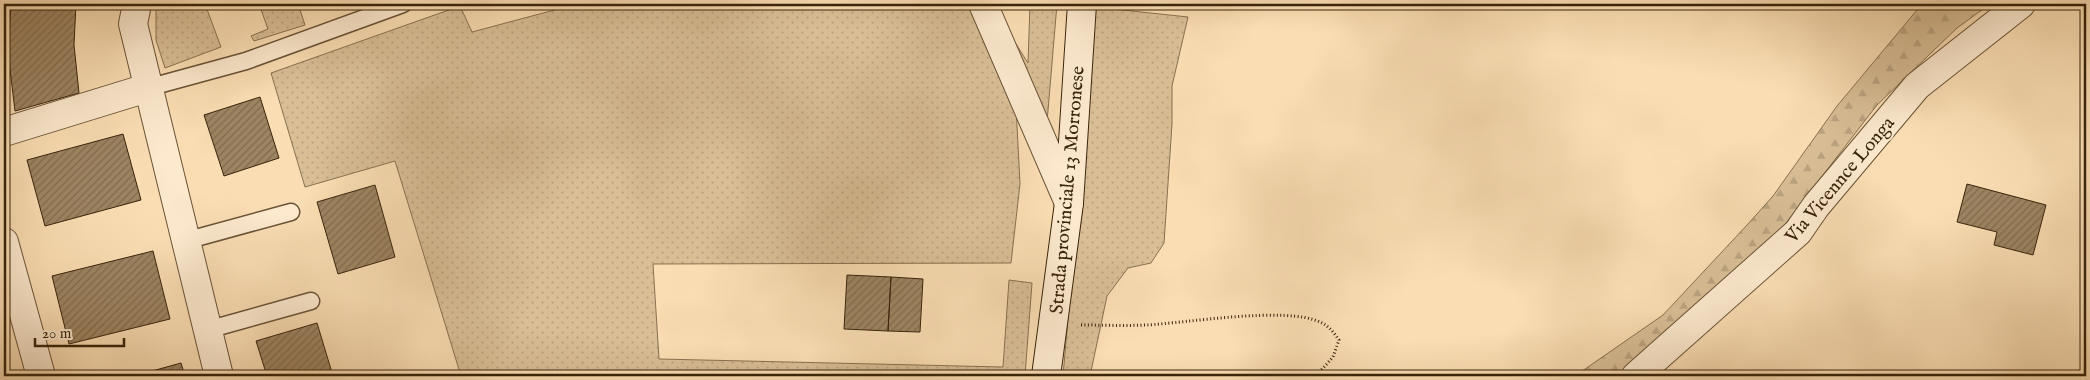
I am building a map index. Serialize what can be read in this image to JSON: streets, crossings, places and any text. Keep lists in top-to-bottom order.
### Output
{
  "streets": {
    "street": ["Via Vicennce Longa", "Strada provinciale 13 Morronese"]
  },
  "scale_bar": "20 m"
}
